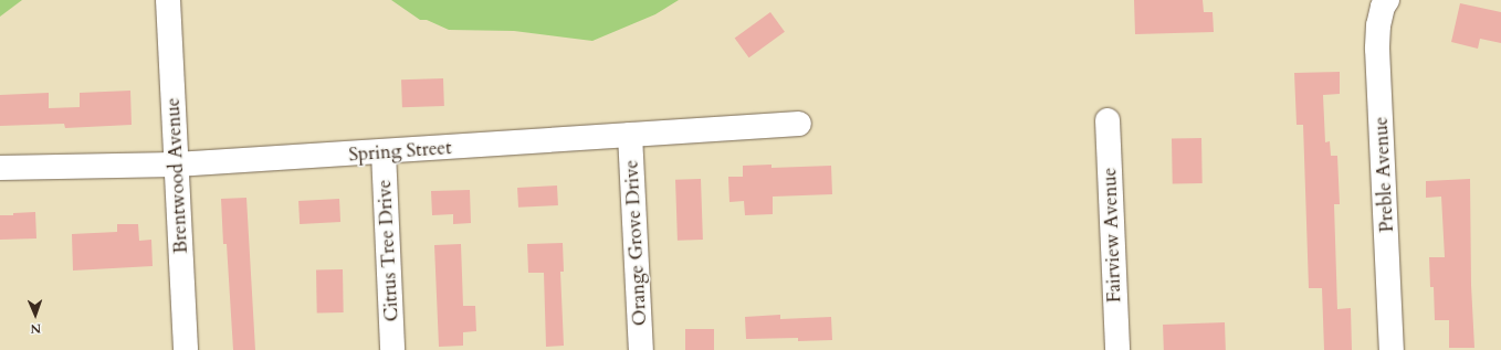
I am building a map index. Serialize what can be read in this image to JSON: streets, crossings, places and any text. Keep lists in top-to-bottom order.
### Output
{
  "streets": {
    "street": [
      "Spring Street",
      "Preble Avenue",
      "Brentwood Avenue",
      "Fairview Avenue",
      "Orange Grove Drive",
      "Citrus Tree Drive"
    ]
  },
  "crossings": [
    ["Spring Street", "Brentwood Avenue"],
    ["Spring Street", "Orange Grove Drive"],
    ["Spring Street", "Citrus Tree Drive"]
  ],
  "north": "bottom"
}
